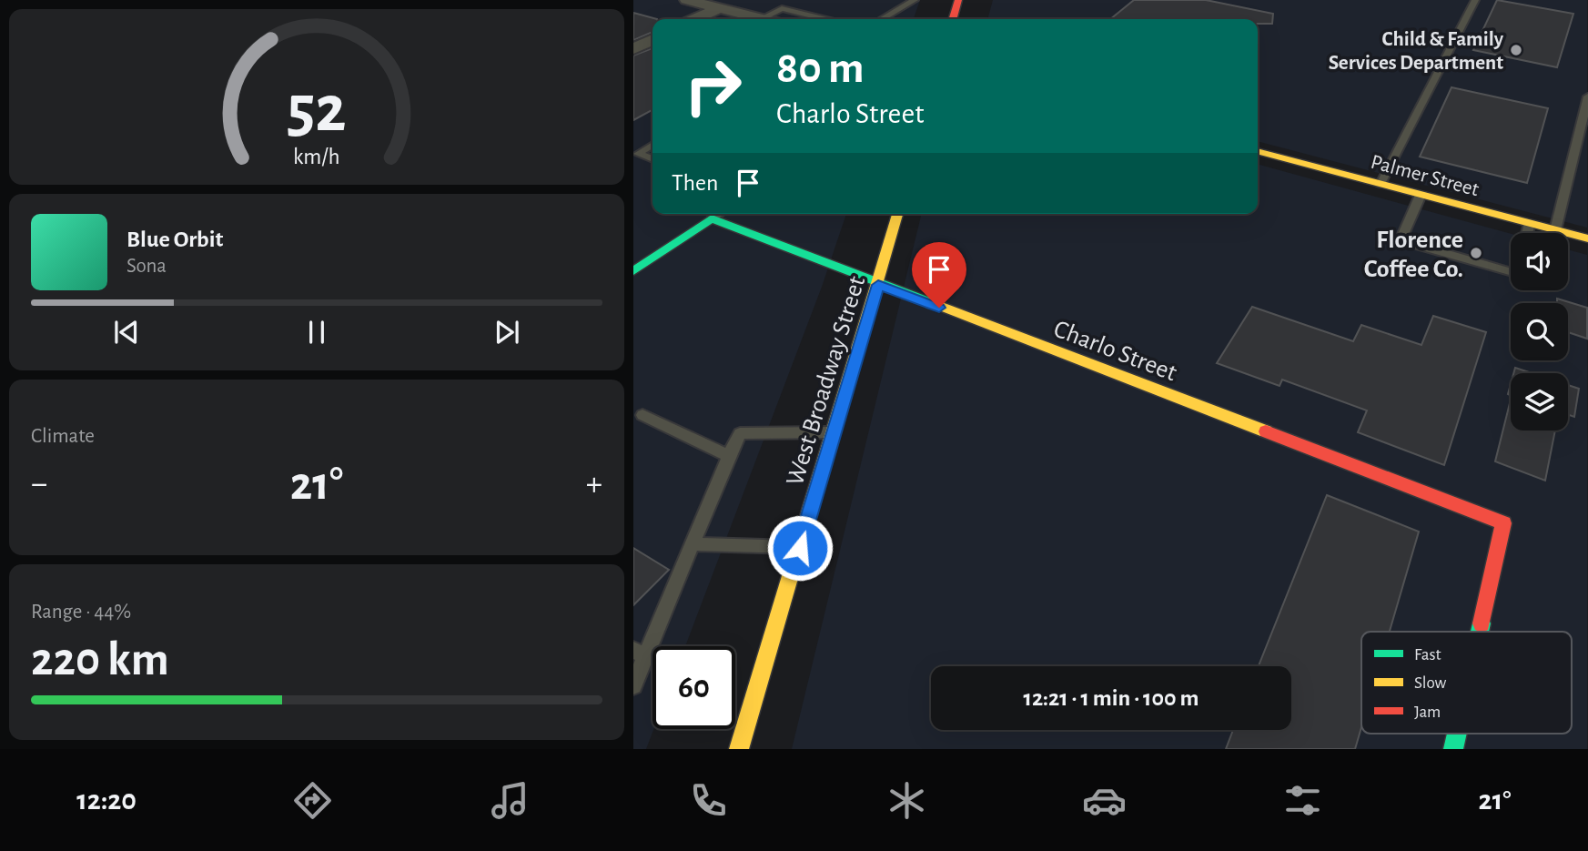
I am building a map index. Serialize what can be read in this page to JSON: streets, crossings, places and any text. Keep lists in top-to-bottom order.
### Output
{
  "streets": {
    "street": ["Palmer Street", "Charlo Street", "West Broadway Street"]
  },
  "crossings": [
    ["Charlo Street", "West Broadway Street"]
  ],
  "places": ["Child & Family Services Department", "Florence Coffee Co."],
  "legend": ["Fast", "Slow", "Jam"],
  "page": {
    "turn": ["80 m", "Charlo Street"],
    "then": "Then",
    "song": ["Blue Orbit", "Sona"],
    "tile": [
      "Climate",
      ["Range · 44%", "220 km"]
    ],
    "heat": ["−", "21°", "+"],
    "limit": "60",
    "trip": "12:21 · 1 min · 100 m",
    "tabs": ["12:20", "21°"],
    "gauge": ["52", "km/h"]
  }
}
